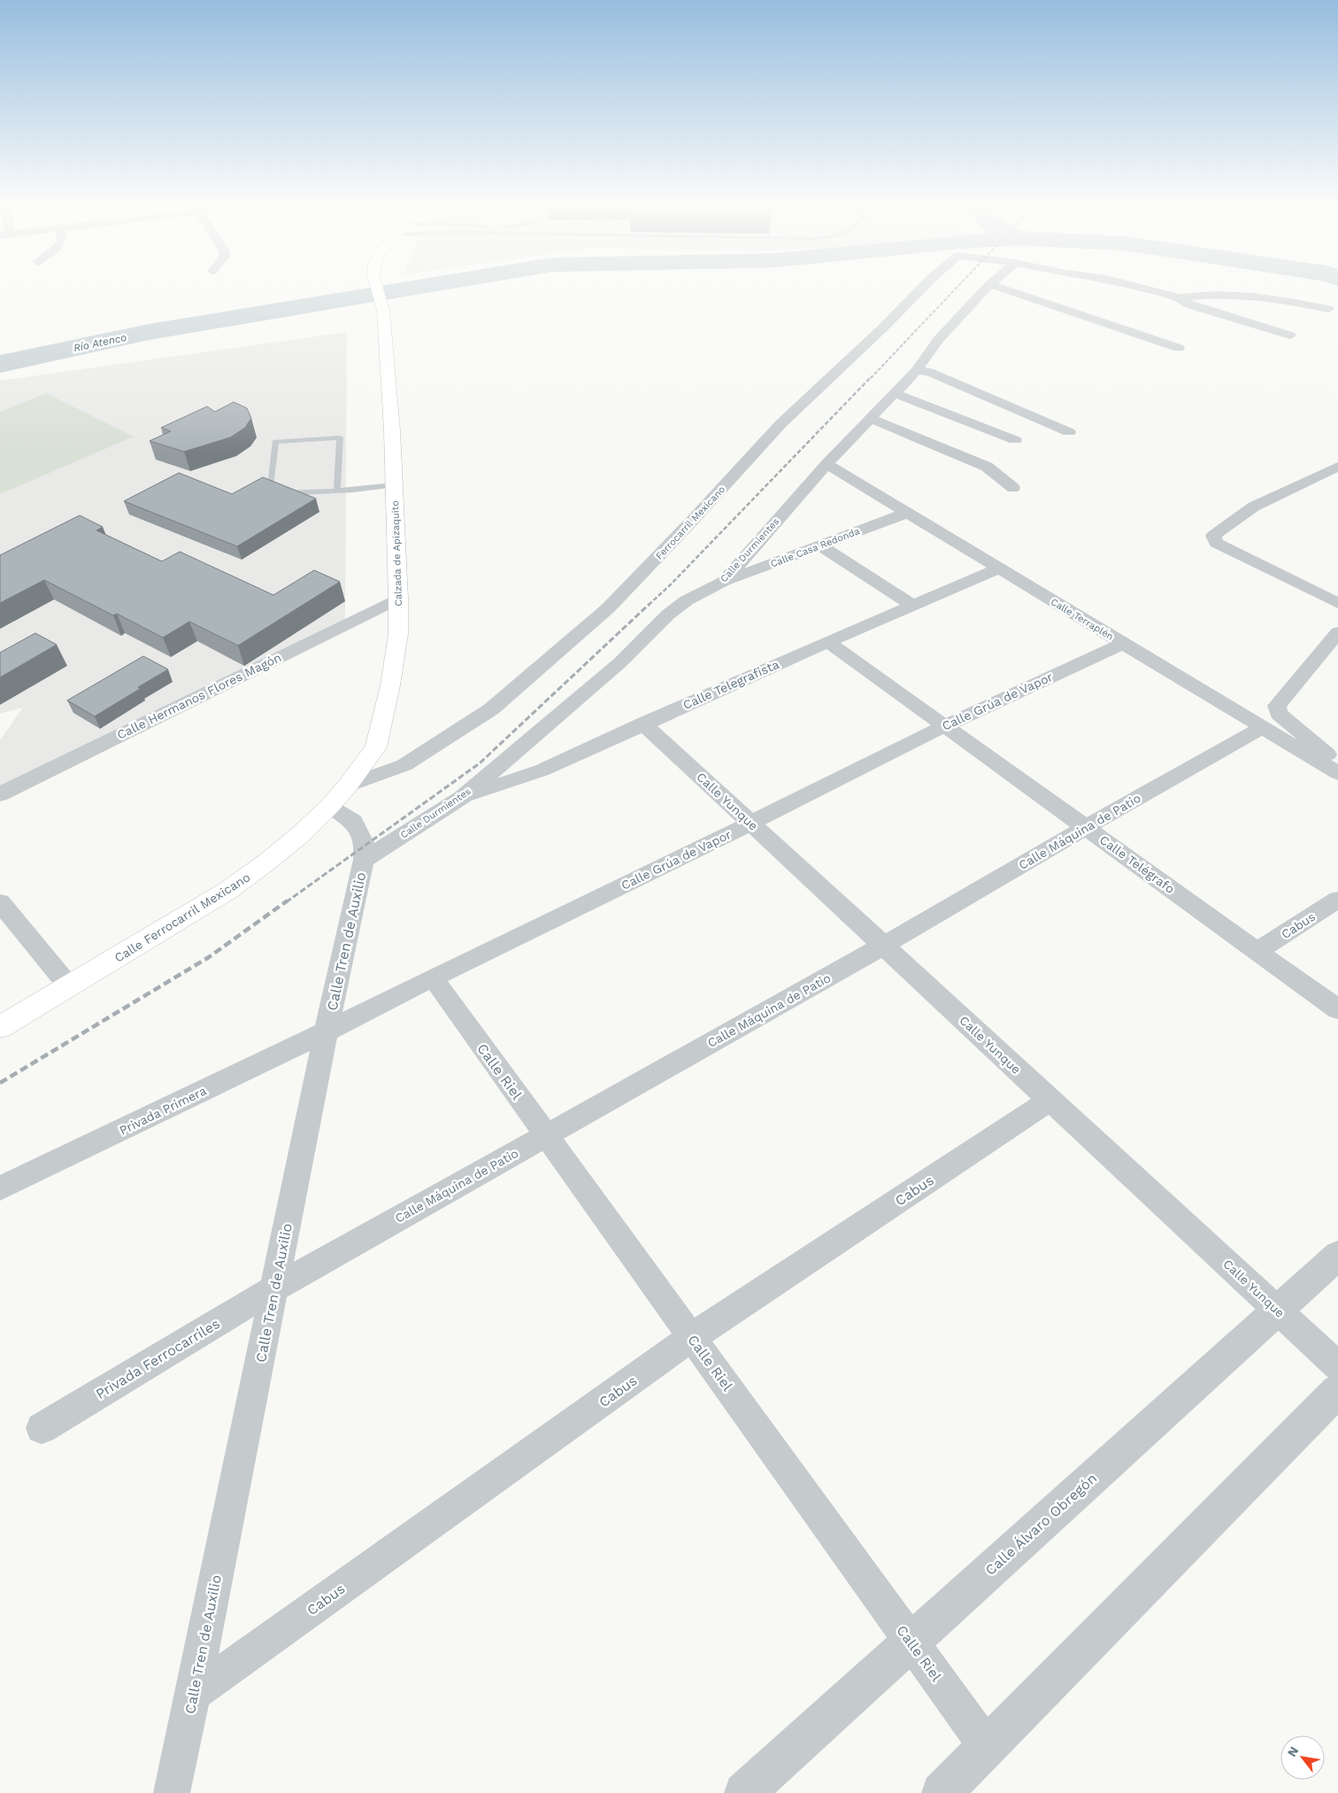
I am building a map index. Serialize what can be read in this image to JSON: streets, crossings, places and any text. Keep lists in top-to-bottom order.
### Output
{
  "streets": {
    "main road": ["Calzada de Apizaquito", "Calle Ferrocarril Mexicano"],
    "street": [
      "Ferrocarril Mexicano",
      "Calle Casa Redonda",
      "Calle Durmientes",
      "Calle Terraplén",
      "Calle Telegrafista",
      "Calle Hermanos Flores Magón",
      "Calle Grúa de Vapor",
      "Calle Yunque",
      "Calle Máquina de Patio",
      "Calle Telégrafo",
      "Cabus",
      "Calle Tren de Auxilio",
      "Calle Riel",
      "Privada Primera",
      "Privada Ferrocarriles",
      "Calle Álvaro Obregón"
    ]
  },
  "crossings": [
    ["Ferrocarril Mexicano", "Calzada de Apizaquito"],
    ["Ferrocarril Mexicano", "Calle Ferrocarril Mexicano"],
    ["Calle Casa Redonda", "Calle Durmientes"],
    ["Calle Casa Redonda", "Calle Terraplén"],
    ["Calle Durmientes", "Calle Terraplén"],
    ["Calle Durmientes", "Calle Telegrafista"],
    ["Calle Durmientes", "Calle Tren de Auxilio"],
    ["Calzada de Apizaquito", "Calle Hermanos Flores Magón"],
    ["Calzada de Apizaquito", "Calle Ferrocarril Mexicano"],
    ["Calle Terraplén", "Calle Telegrafista"],
    ["Calle Terraplén", "Calle Grúa de Vapor"],
    ["Calle Terraplén", "Calle Máquina de Patio"],
    ["Calle Telegrafista", "Calle Yunque"],
    ["Calle Telegrafista", "Calle Telégrafo"],
    ["Calle Grúa de Vapor", "Calle Yunque"],
    ["Calle Grúa de Vapor", "Calle Telégrafo"],
    ["Calle Grúa de Vapor", "Calle Tren de Auxilio"],
    ["Calle Grúa de Vapor", "Calle Riel"],
    ["Calle Grúa de Vapor", "Privada Primera"],
    ["Calle Yunque", "Calle Máquina de Patio"],
    ["Calle Yunque", "Cabus"],
    ["Calle Yunque", "Calle Álvaro Obregón"],
    ["Calle Máquina de Patio", "Calle Telégrafo"],
    ["Calle Máquina de Patio", "Calle Tren de Auxilio"],
    ["Calle Máquina de Patio", "Calle Riel"],
    ["Calle Máquina de Patio", "Privada Ferrocarriles"],
    ["Calle Telégrafo", "Cabus"],
    ["Calle Ferrocarril Mexicano", "Calle Tren de Auxilio"],
    ["Cabus", "Calle Tren de Auxilio"],
    ["Cabus", "Calle Riel"],
    ["Calle Tren de Auxilio", "Privada Primera"],
    ["Calle Tren de Auxilio", "Privada Ferrocarriles"],
    ["Calle Riel", "Calle Álvaro Obregón"]
  ],
  "water": ["Río Atenco"],
  "north": "top left"
}
